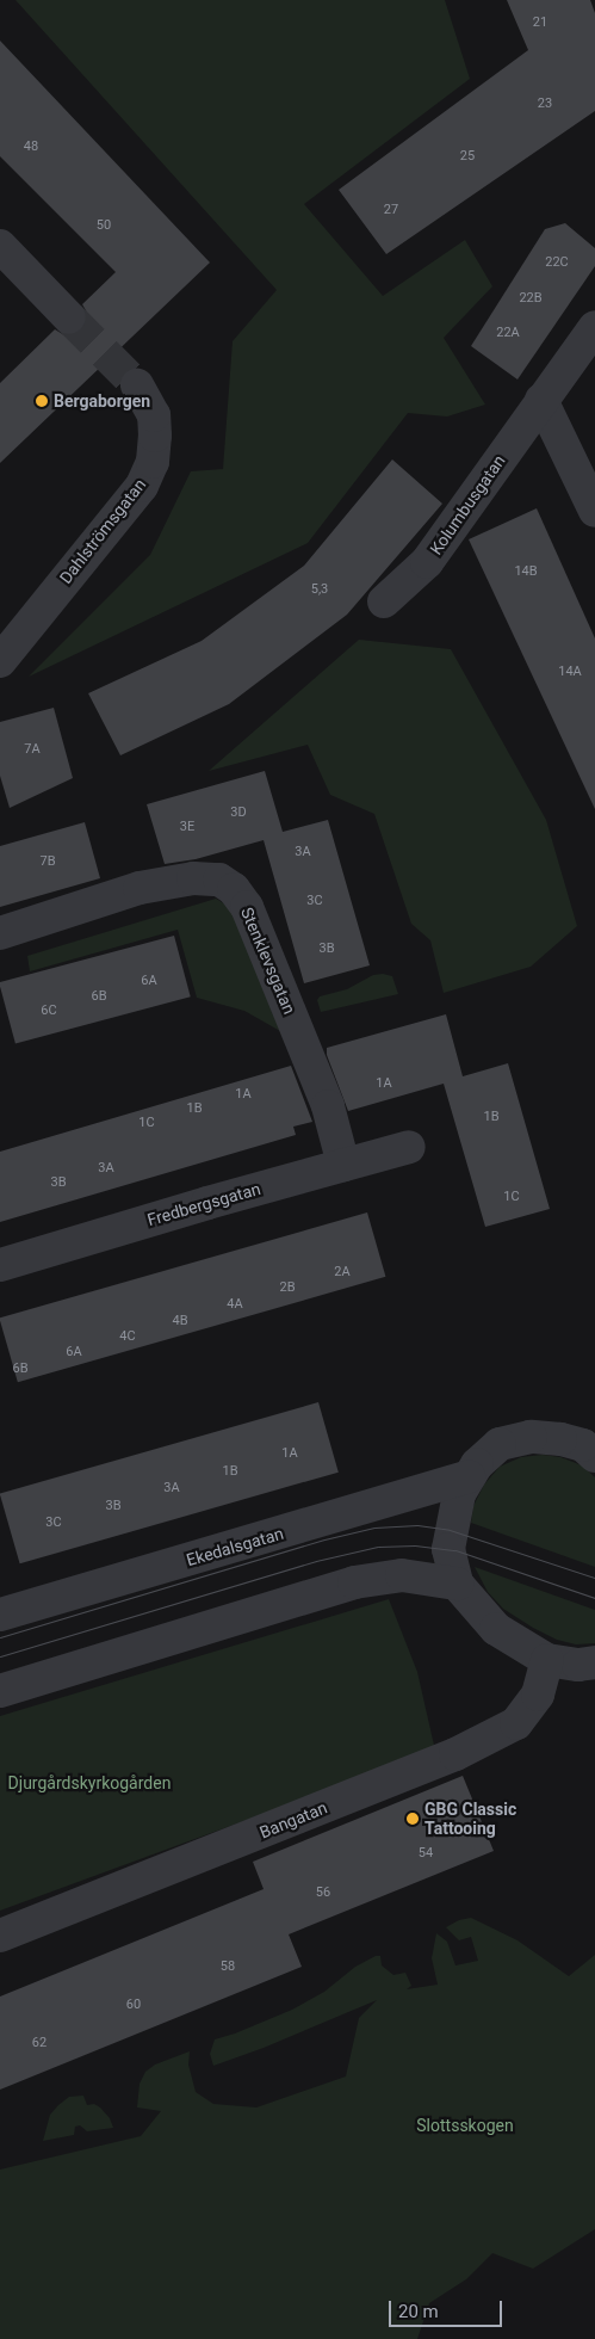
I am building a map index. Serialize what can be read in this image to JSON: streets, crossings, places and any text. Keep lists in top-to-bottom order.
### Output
{
  "streets": {
    "street": [
      "Kolumbusgatan",
      "Dahlströmsgatan",
      "Stenklevsgatan",
      "Fredbergsgatan",
      "Ekedalsgatan",
      "Bangatan"
    ]
  },
  "crossings": [
    ["Stenklevsgatan", "Fredbergsgatan"]
  ],
  "parks": ["Djurgårdskyrkogården", "Slottsskogen"],
  "places": ["Bergaborgen", "GBG Classic Tattooing"],
  "house_numbers": [
    "21",
    "23",
    "48",
    "25",
    "27",
    "50",
    "22C",
    "22B",
    "22A",
    "14B",
    "5,3",
    "14A",
    "7A",
    "3D",
    "3E",
    "3A",
    "7B",
    "3C",
    "3B",
    "6A",
    "6B",
    "6C",
    "1A",
    "1A",
    "1B",
    "1B",
    "1C",
    "3A",
    "3B",
    "1C",
    "2A",
    "2B",
    "4A",
    "4B",
    "4C",
    "6A",
    "6B",
    "1A",
    "1B",
    "3A",
    "3B",
    "3C",
    "54",
    "56",
    "58",
    "60",
    "62"
  ],
  "scale_bar": "20 m"
}
